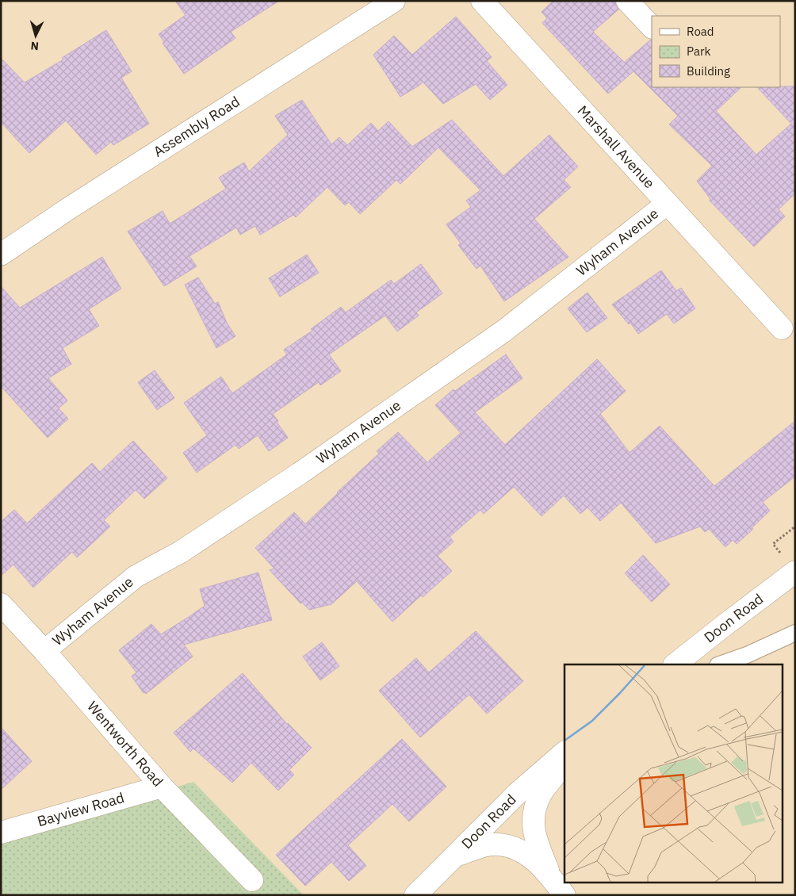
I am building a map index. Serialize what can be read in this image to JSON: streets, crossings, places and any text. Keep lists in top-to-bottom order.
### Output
{
  "streets": {
    "street": [
      "Assembly Road",
      "Marshall Avenue",
      "Wyham Avenue",
      "Doon Road",
      "Wentworth Road",
      "Bayview Road"
    ]
  },
  "crossings": [
    ["Marshall Avenue", "Wyham Avenue"],
    ["Wyham Avenue", "Wentworth Road"],
    ["Wentworth Road", "Bayview Road"]
  ],
  "legend": ["Road", "Park", "Building"],
  "north": "bottom"
}
